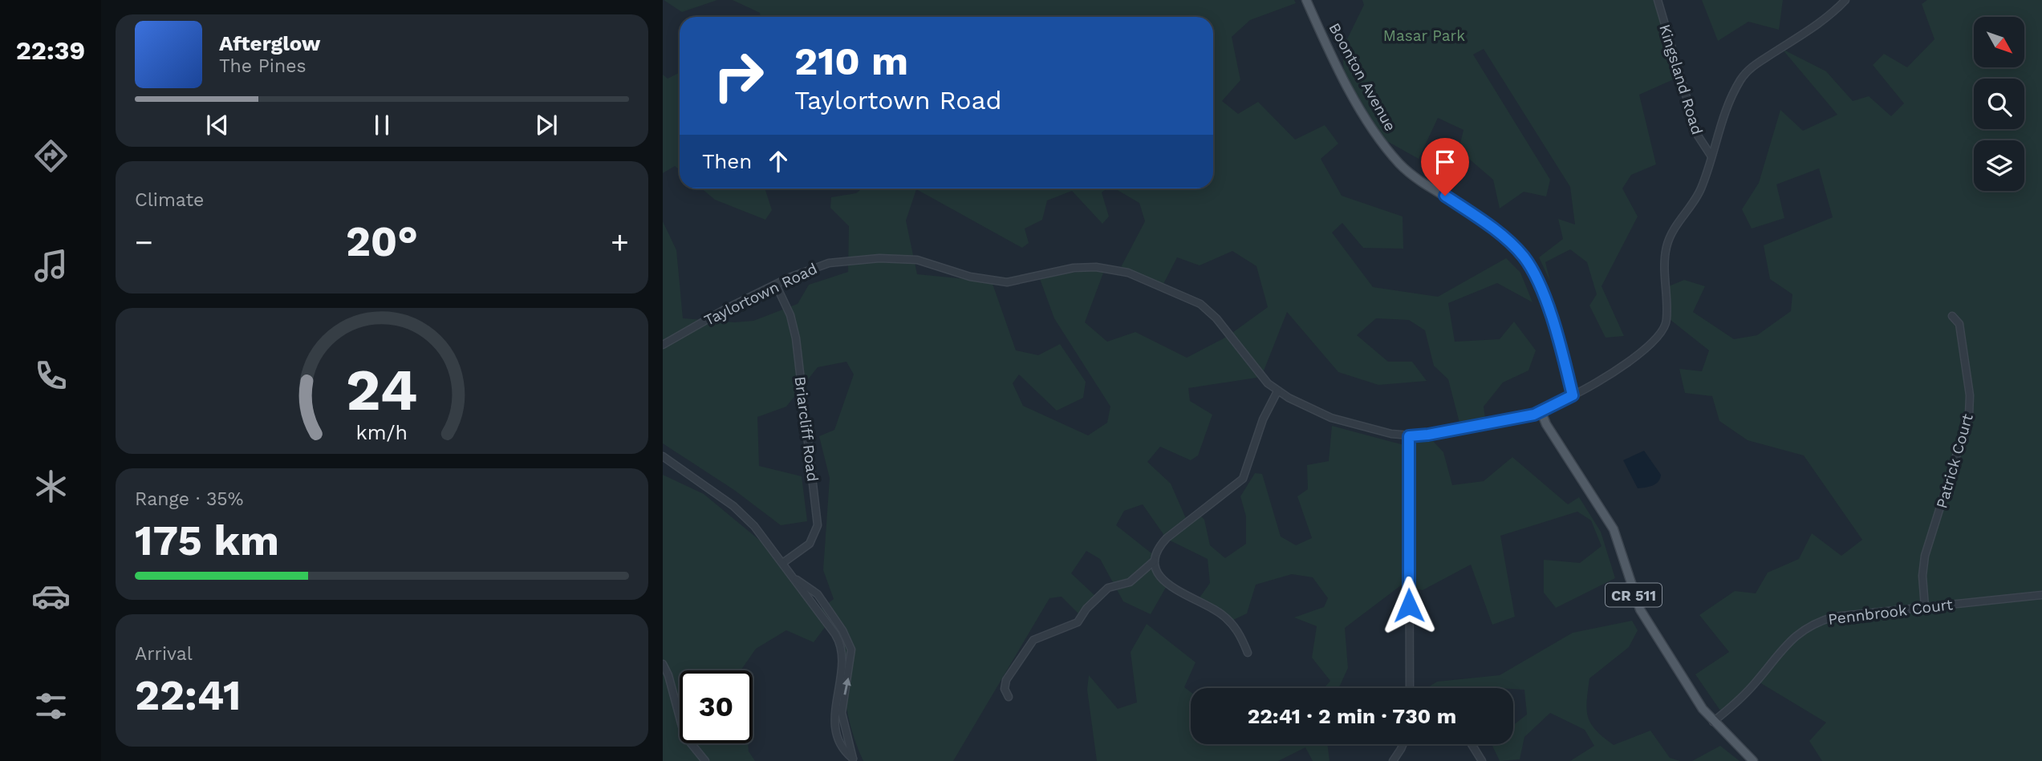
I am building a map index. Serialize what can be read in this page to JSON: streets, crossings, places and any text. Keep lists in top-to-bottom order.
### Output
{
  "streets": {
    "main road": ["Boonton Avenue", "CR 511"],
    "street": [
      "Kingsland Road",
      "Taylortown Road",
      "Briarcliff Road",
      "Patrick Court",
      "Pennbrook Court"
    ]
  },
  "crossings": [
    ["Taylortown Road", "Briarcliff Road"],
    ["Taylortown Road", "CR 511"],
    ["Patrick Court", "Pennbrook Court"],
    ["CR 511", "Pennbrook Court"]
  ],
  "parks": ["Masar Park"],
  "north": "bottom right",
  "page": {
    "tabs": "22:39",
    "turn": ["210 m", "Taylortown Road"],
    "song": ["Afterglow", "The Pines"],
    "then": "Then",
    "tile": [
      "Climate",
      ["Range · 35%", "175 km"],
      ["Arrival", "22:41"]
    ],
    "heat": ["−", "20°", "+"],
    "limit": "30",
    "trip": "22:41 · 2 min · 730 m",
    "gauge": ["24", "km/h"]
  }
}
